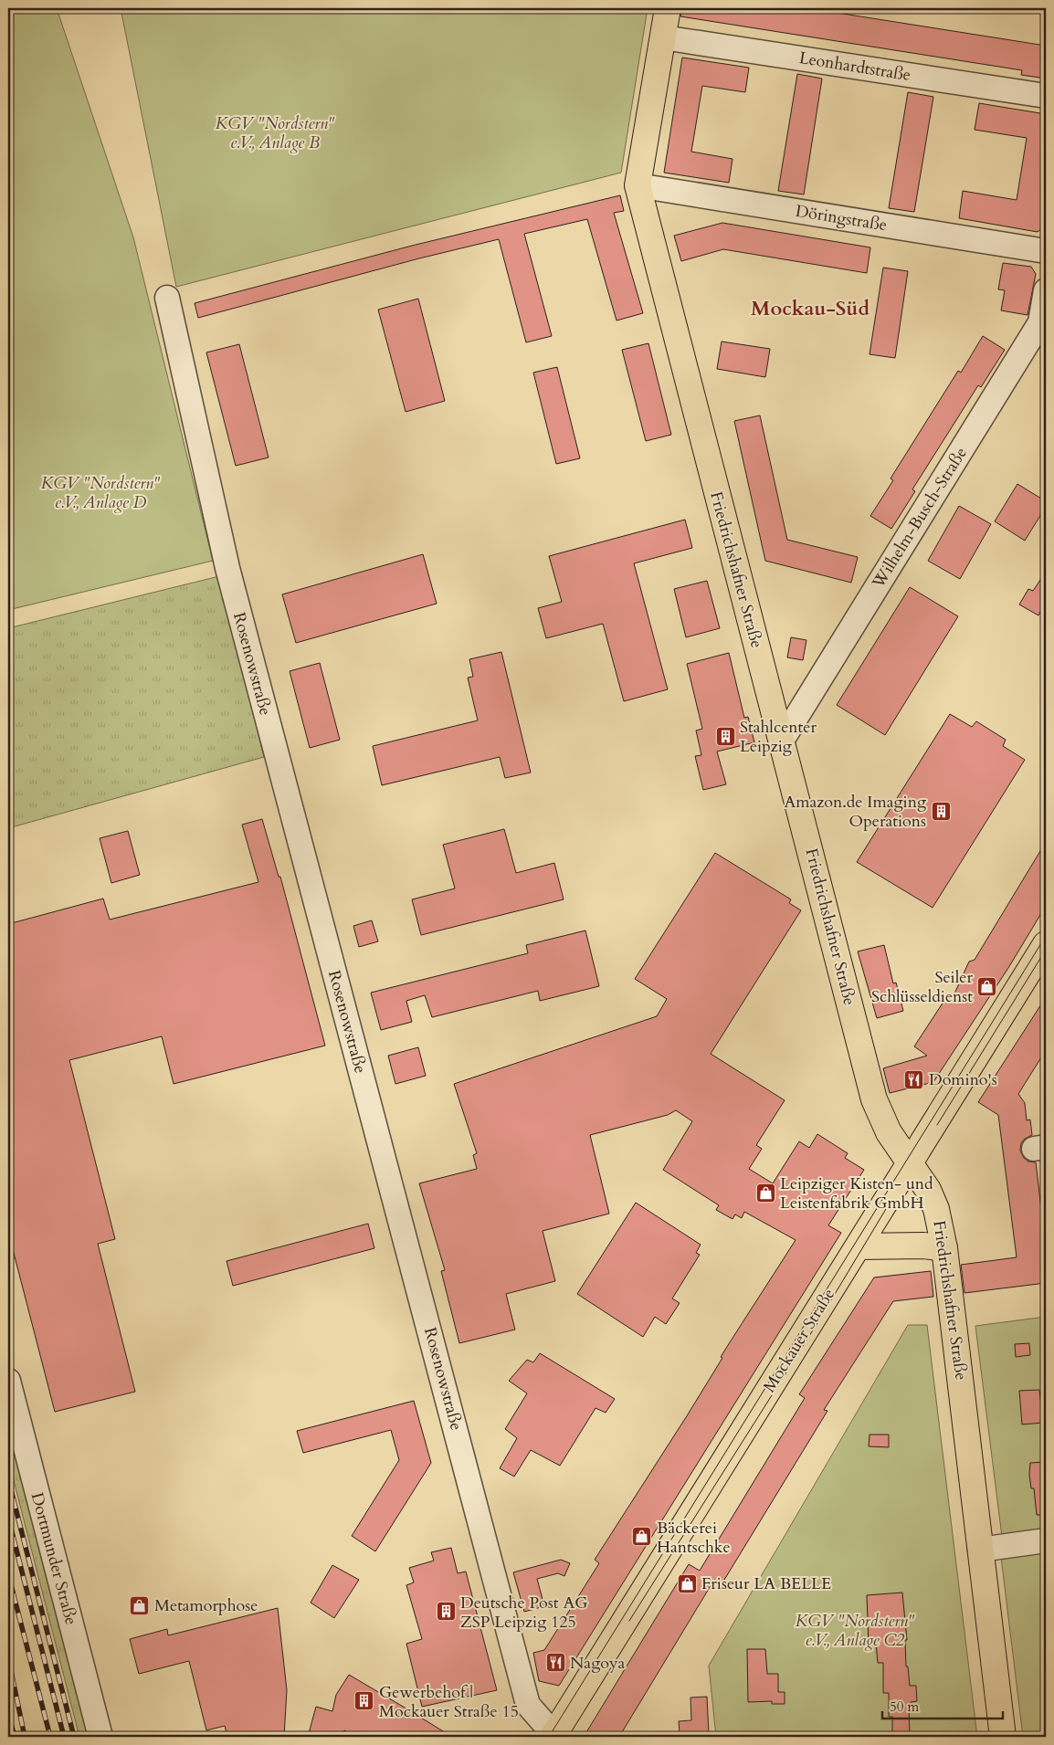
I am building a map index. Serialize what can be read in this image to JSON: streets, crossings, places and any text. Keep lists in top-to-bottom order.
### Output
{
  "streets": {
    "main road": ["Friedrichshafner Straße", "Mockauer Straße"],
    "street": [
      "Leonhardtstraße",
      "Döringstraße",
      "Wilhelm-Busch-Straße",
      "Rosenowstraße",
      "Dortmunder Straße"
    ]
  },
  "crossings": [
    ["Leonhardtstraße", "Friedrichshafner Straße"],
    ["Döringstraße", "Friedrichshafner Straße"],
    ["Wilhelm-Busch-Straße", "Friedrichshafner Straße"],
    ["Friedrichshafner Straße", "Mockauer Straße"],
    ["Rosenowstraße", "Mockauer Straße"]
  ],
  "districts": ["Mockau-Süd"],
  "parks": ["KGV \"Nordstern\" e.V., Anlage B", "KGV \"Nordstern\" e.V., Anlage D", "KGV \"Nordstern\" e.V., Anlage C2"],
  "places": {
    "building": [
      "Stahlcenter Leipzig",
      "Amazon.de Imaging Operations",
      "Deutsche Post AG ZSP Leipzig 125",
      "Gewerbehof | Mockauer Straße 15"
    ],
    "shop": [
      "Seiler Schlüsseldienst",
      "Leipziger Kisten- und Leistenfabrik GmbH",
      "Bäckerei Hantschke",
      "Friseur LA BELLE",
      "Metamorphose"
    ],
    "restaurant": ["Domino's", "Nagoya"]
  },
  "scale_bar": "50 m"
}
